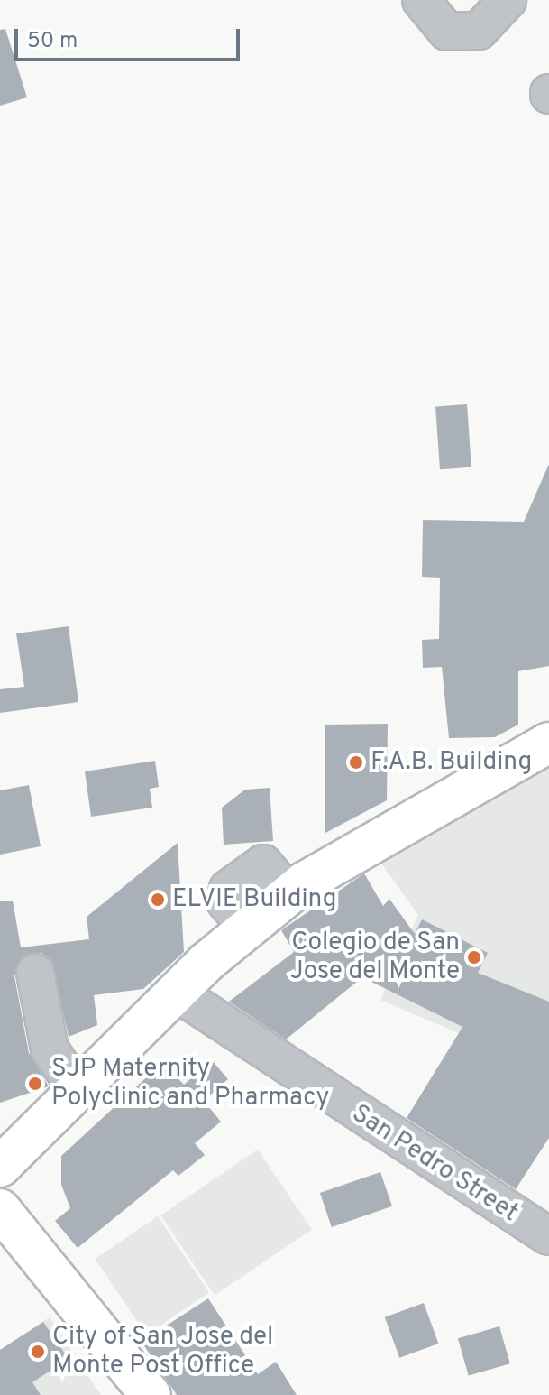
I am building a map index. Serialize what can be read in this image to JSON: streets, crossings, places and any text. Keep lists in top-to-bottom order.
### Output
{
  "streets": {
    "street": ["San Pedro Street"]
  },
  "places": [
    "F.A.B. Building",
    "ELVIE Building",
    "Colegio de San Jose del Monte",
    "SJP Maternity Polyclinic and Pharmacy",
    "City of San Jose del Monte Post Office"
  ],
  "scale_bar": "50 m"
}
